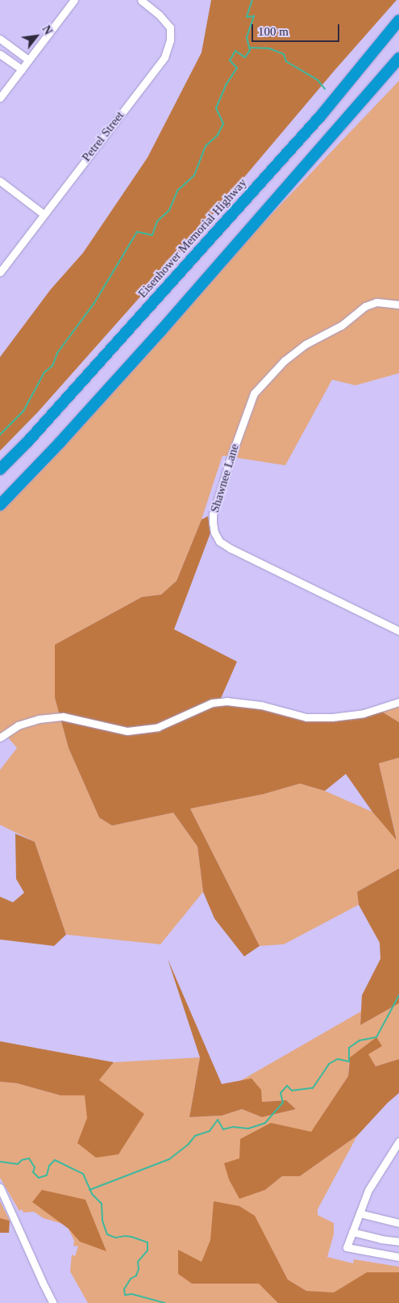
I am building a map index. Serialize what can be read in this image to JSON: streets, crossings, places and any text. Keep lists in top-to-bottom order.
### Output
{
  "streets": {
    "highway": ["Eisenhower Memorial Highway"],
    "street": ["Petrel Street", "Shawnee Lane"]
  },
  "scale_bar": "100 m",
  "north": "top right"
}
